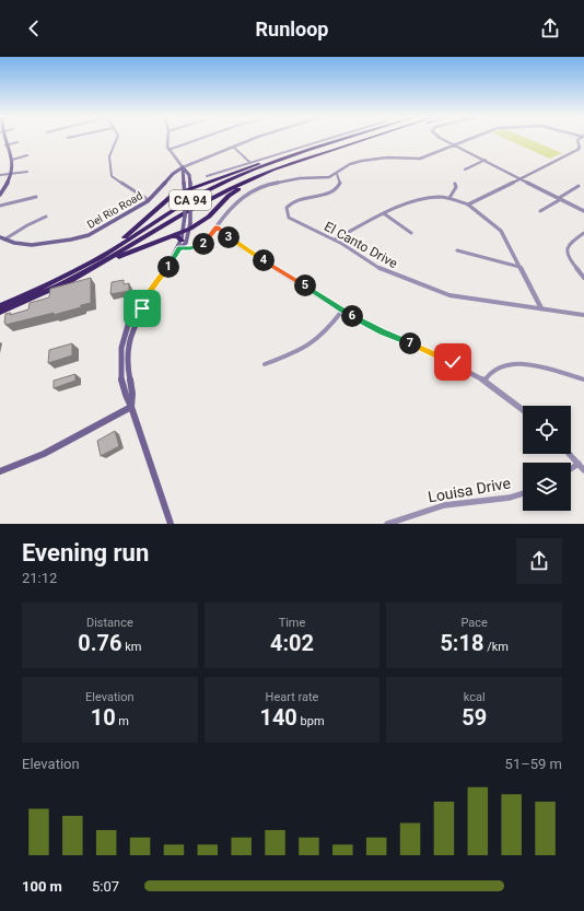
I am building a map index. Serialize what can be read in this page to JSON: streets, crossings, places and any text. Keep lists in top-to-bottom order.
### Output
{
  "streets": {
    "highway": ["CA 94"],
    "main road": ["Del Rio Road"],
    "street": ["El Canto Drive", "Louisa Drive"]
  },
  "page": {
    "header": "Runloop",
    "pins": [
      "3",
      "2",
      "4",
      "1",
      "5",
      "6",
      "7"
    ],
    "heading": ["Evening run", "21:12"],
    "stats": [
      ["Distance", "0.76 km"],
      ["Time", "4:02"],
      ["Pace", "5:18 /km"],
      ["Elevation", "10 m"],
      ["Heart rate", "140 bpm"],
      ["kcal", "59"]
    ],
    "chart": ["Elevation", "51–59 m"],
    "list": [
      {
        "name": "100 m",
        "note": "5:07"
      }
    ]
  }
}
